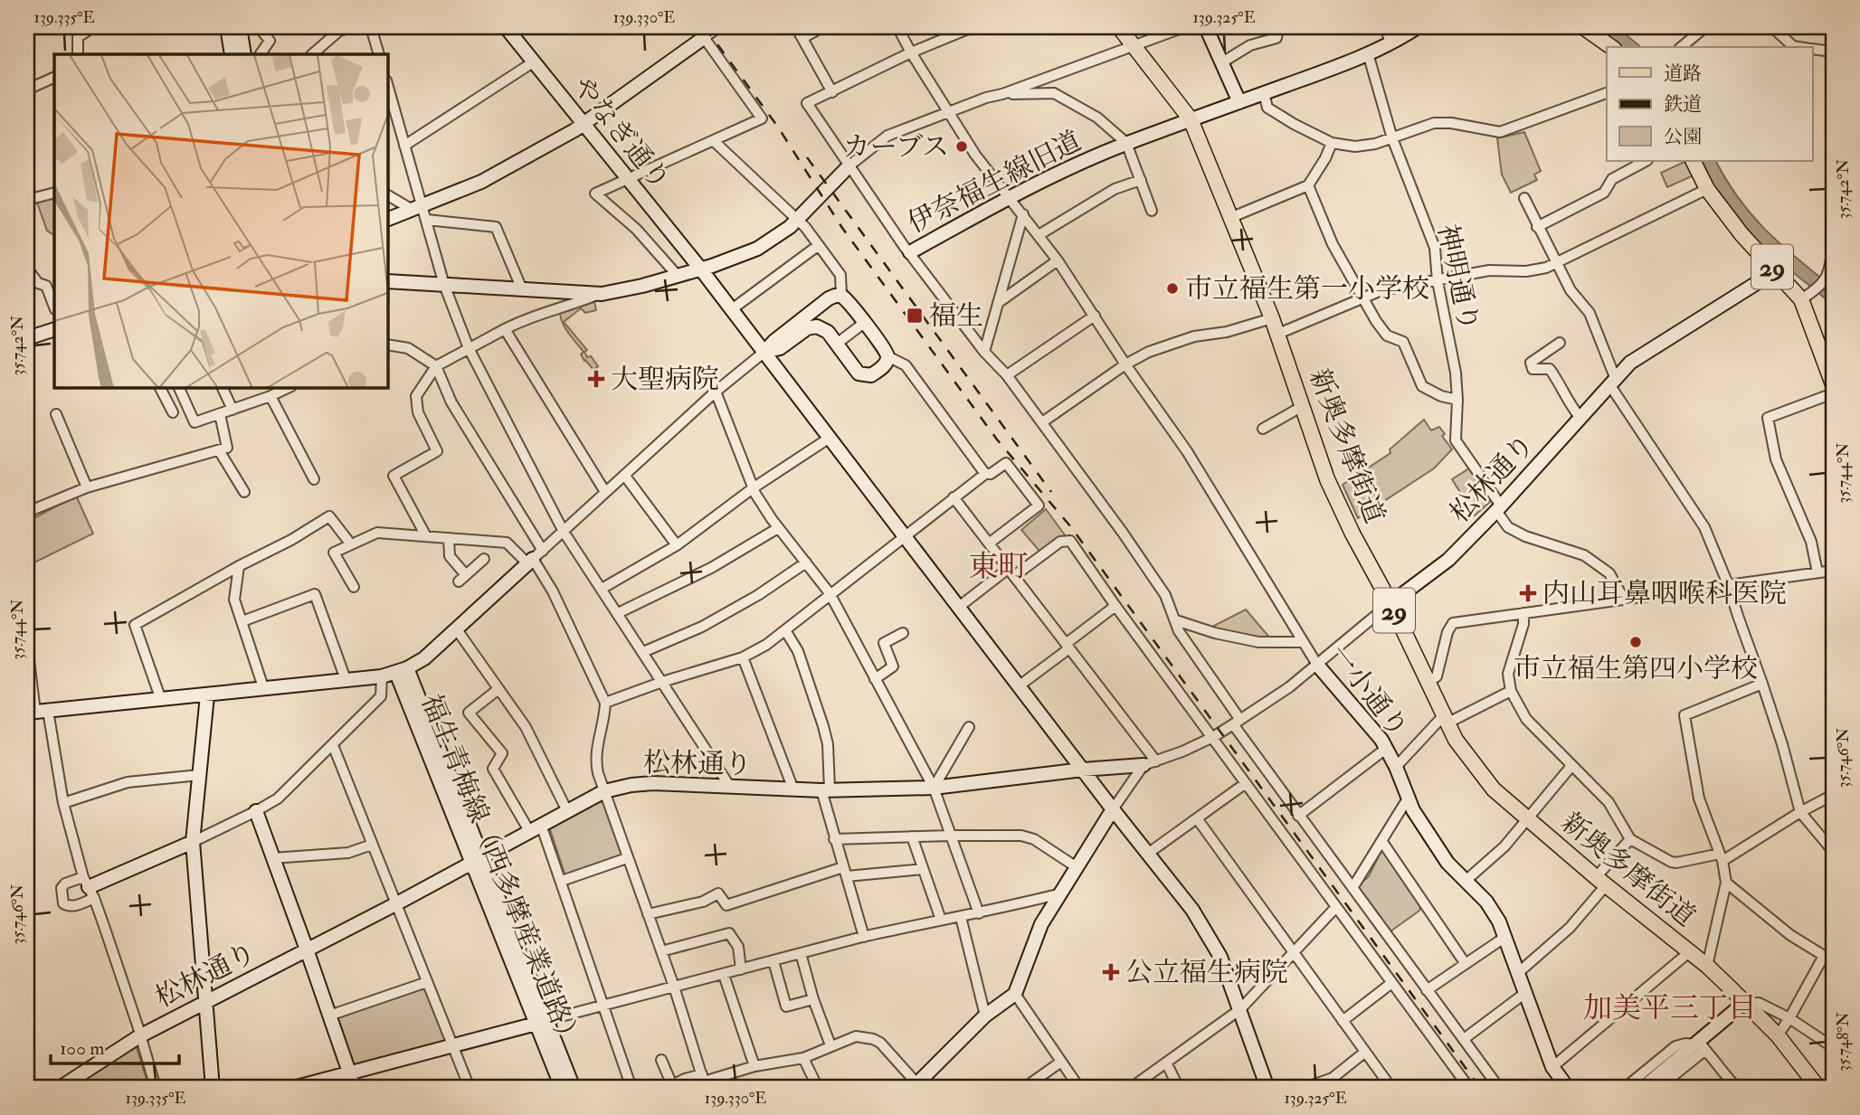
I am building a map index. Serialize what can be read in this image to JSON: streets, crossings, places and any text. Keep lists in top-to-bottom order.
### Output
{
  "streets": {
    "main road": ["29", "新奥多摩街道"],
    "street": [
      "やなぎ通り",
      "伊奈福生線旧道",
      "神明通り",
      "松林通り",
      "一小通り",
      "福生青梅線（西多摩産業道路）"
    ]
  },
  "crossings": [
    ["やなぎ通り", "松林通り"],
    ["伊奈福生線旧道", "神明通り"],
    ["伊奈福生線旧道", "新奥多摩街道"],
    ["伊奈福生線旧道", "一小通り"],
    ["29", "松林通り"],
    ["神明通り", "松林通り"],
    ["新奥多摩街道", "松林通り"],
    ["松林通り", "一小通り"],
    ["松林通り", "福生青梅線（西多摩産業道路）"]
  ],
  "districts": ["東町", "加美平三丁目"],
  "places": {
    "other": ["カーブス", "市立福生第一小学校", "市立福生第四小学校"],
    "transit": ["福生"],
    "health": ["大聖病院", "内山耳鼻咽喉科医院", "公立福生病院"]
  },
  "legend": ["道路", "鉄道", "公園"],
  "scale_bar": "100 m",
  "coordinates": [
    "139.335°E",
    "139.330°E",
    "139.325°E",
    "35.742°N",
    "35.744°N",
    "35.746°N",
    "35.748°N"
  ]
}
